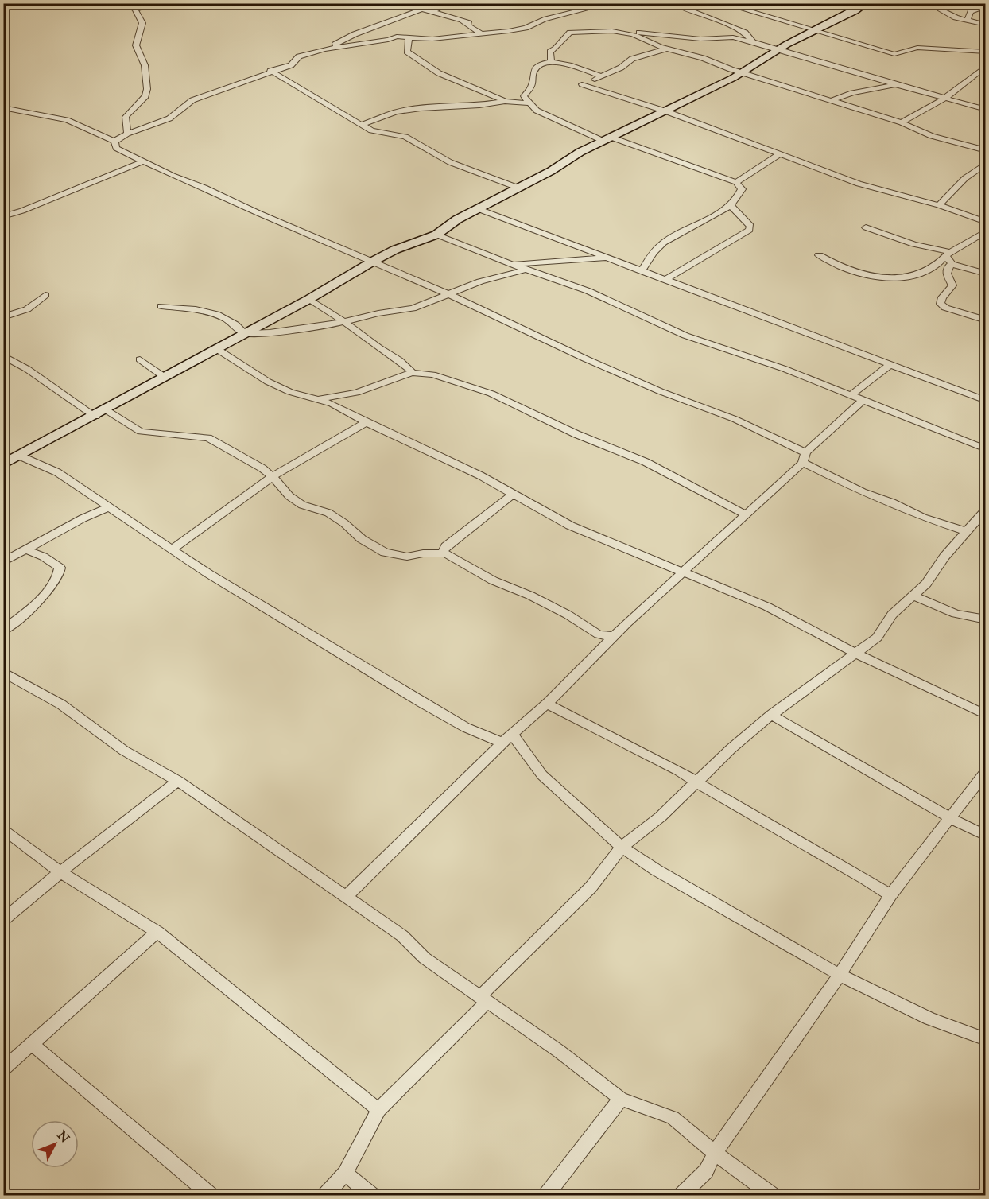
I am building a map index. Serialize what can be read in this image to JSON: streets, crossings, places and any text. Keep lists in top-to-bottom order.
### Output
{
  "north": "top right"
}
